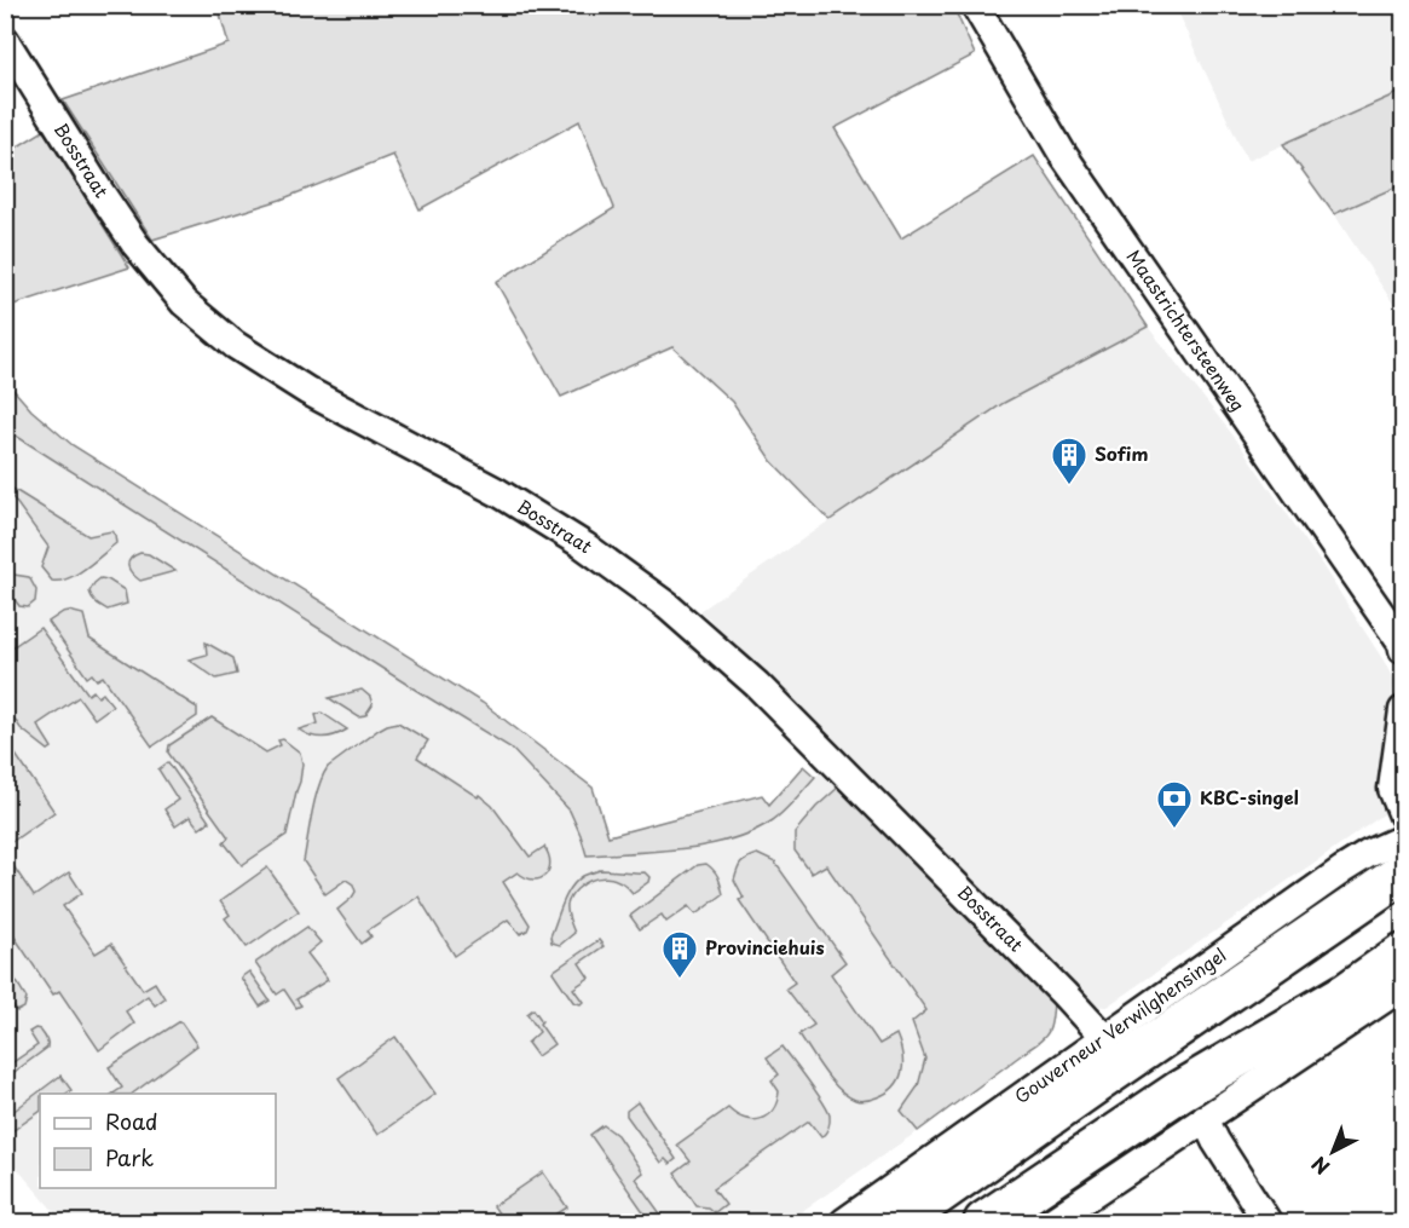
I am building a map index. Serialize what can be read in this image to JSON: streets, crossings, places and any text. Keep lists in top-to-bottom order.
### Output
{
  "streets": {
    "highway": ["Gouverneur Verwilghensingel"],
    "street": ["Bosstraat", "Maastrichtersteenweg"]
  },
  "crossings": [
    ["Bosstraat", "Gouverneur Verwilghensingel"]
  ],
  "places": {
    "building": ["Sofim", "Provinciehuis"],
    "bank": ["KBC-singel"]
  },
  "legend": ["Road", "Park"],
  "north": "bottom left"
}
